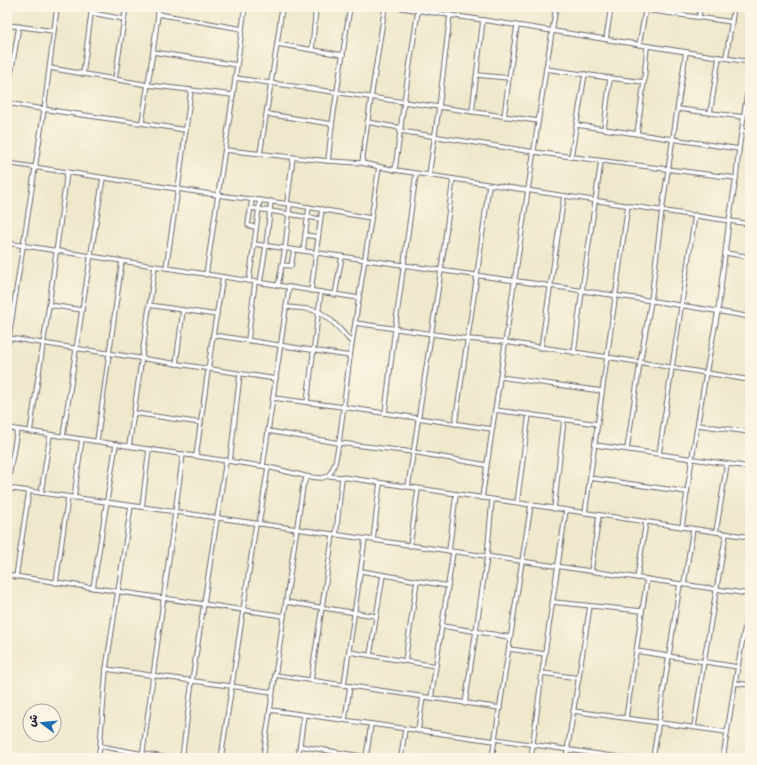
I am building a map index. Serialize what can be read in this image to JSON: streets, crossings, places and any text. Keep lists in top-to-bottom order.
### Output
{
  "north": "left"
}
